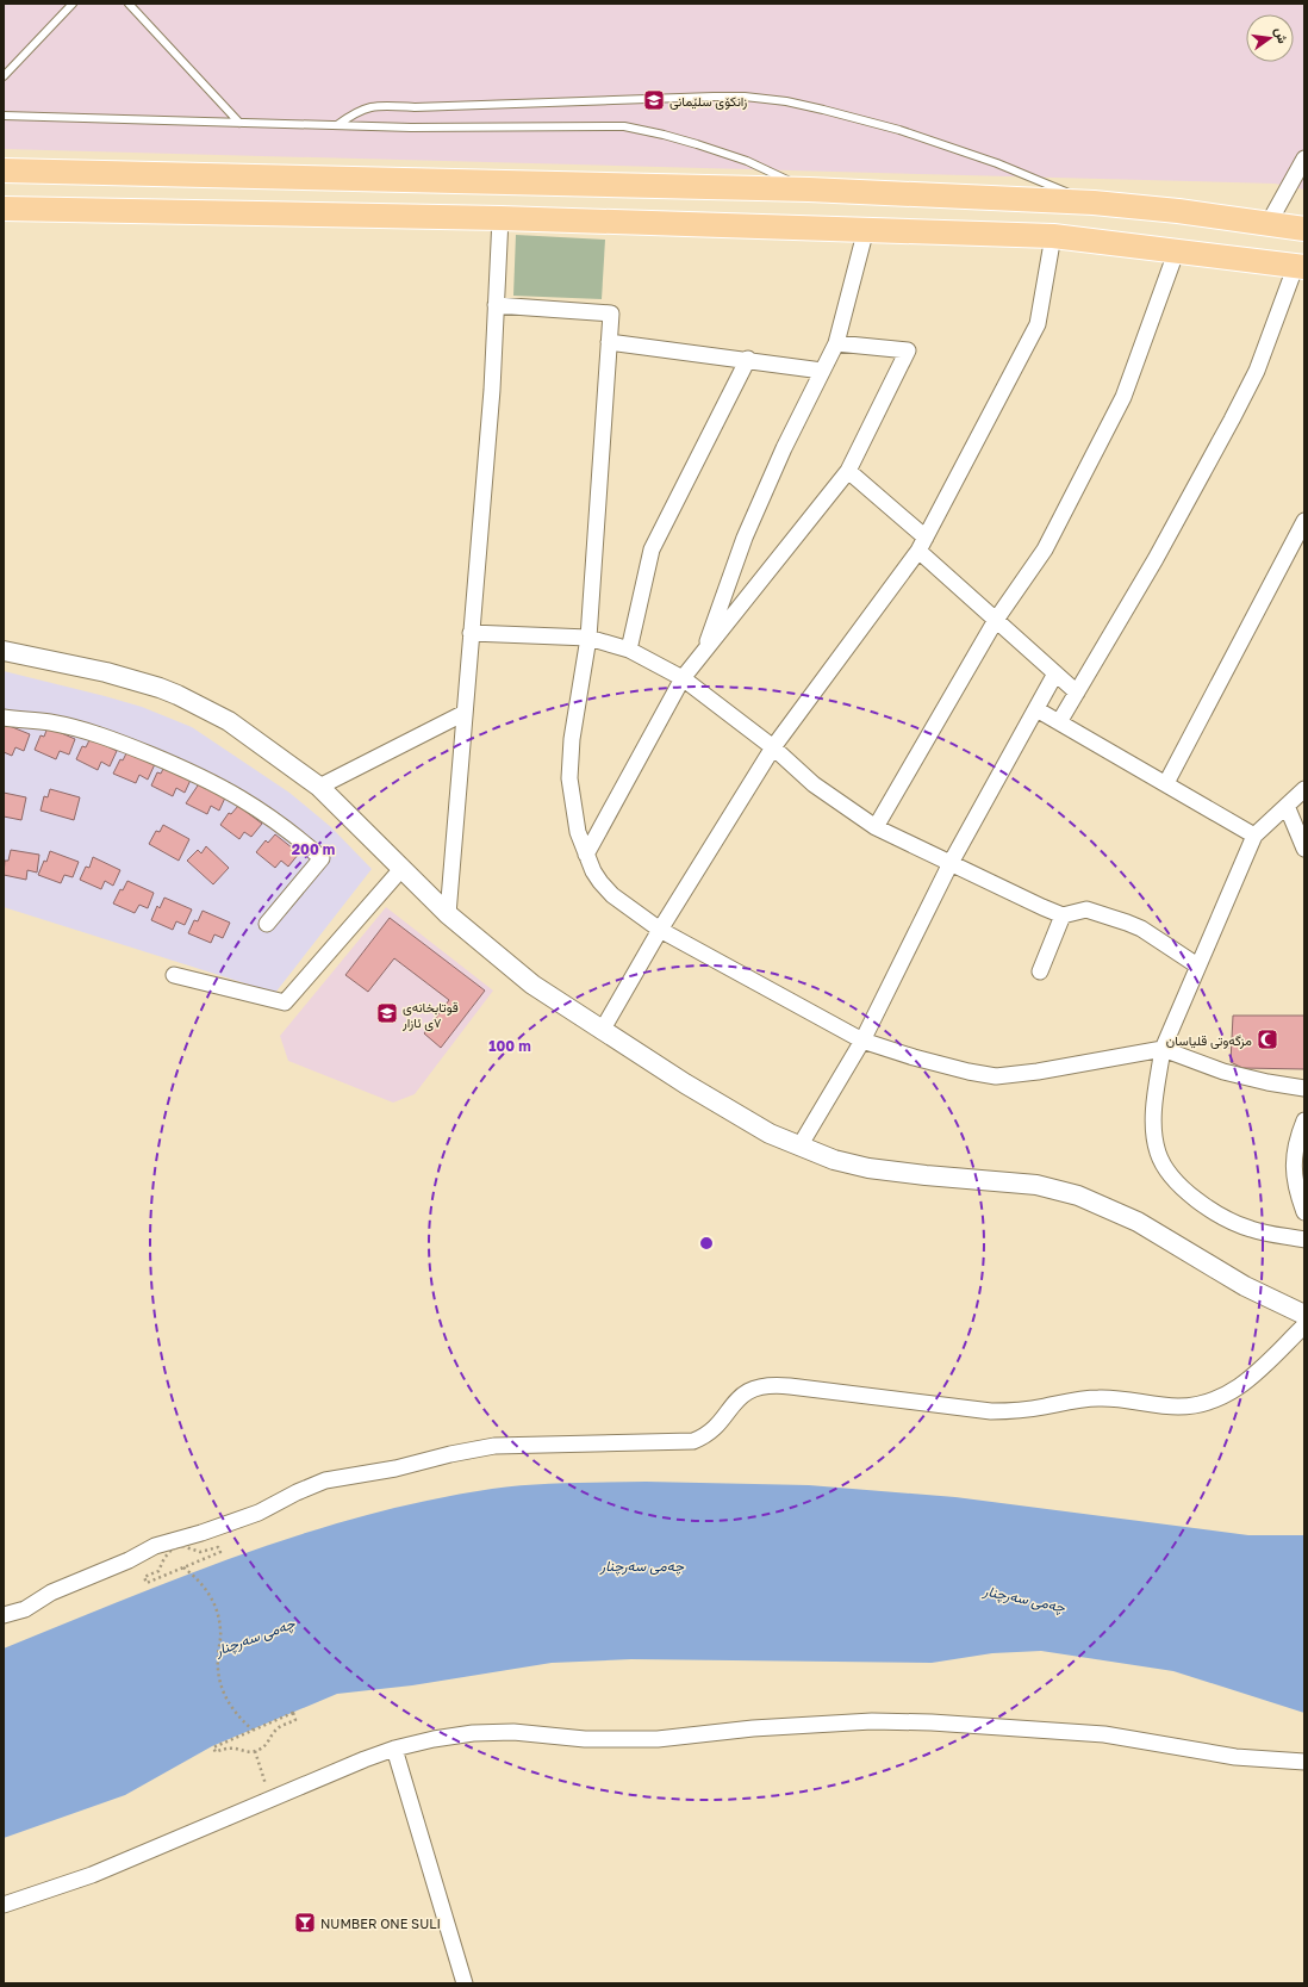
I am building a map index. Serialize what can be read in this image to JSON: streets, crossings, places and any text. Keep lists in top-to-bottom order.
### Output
{
  "water": ["چەمی سەرچنار"],
  "places": {
    "school or university": ["زانکۆی سلێمانی", "قوتابخانەی ٧ی ئازار"],
    "mosque": ["مزگەوتی قلیاسان"],
    "bar": ["NUMBER ONE SULI"]
  },
  "north": "right",
  "rings": ["200 m", "100 m"]
}
